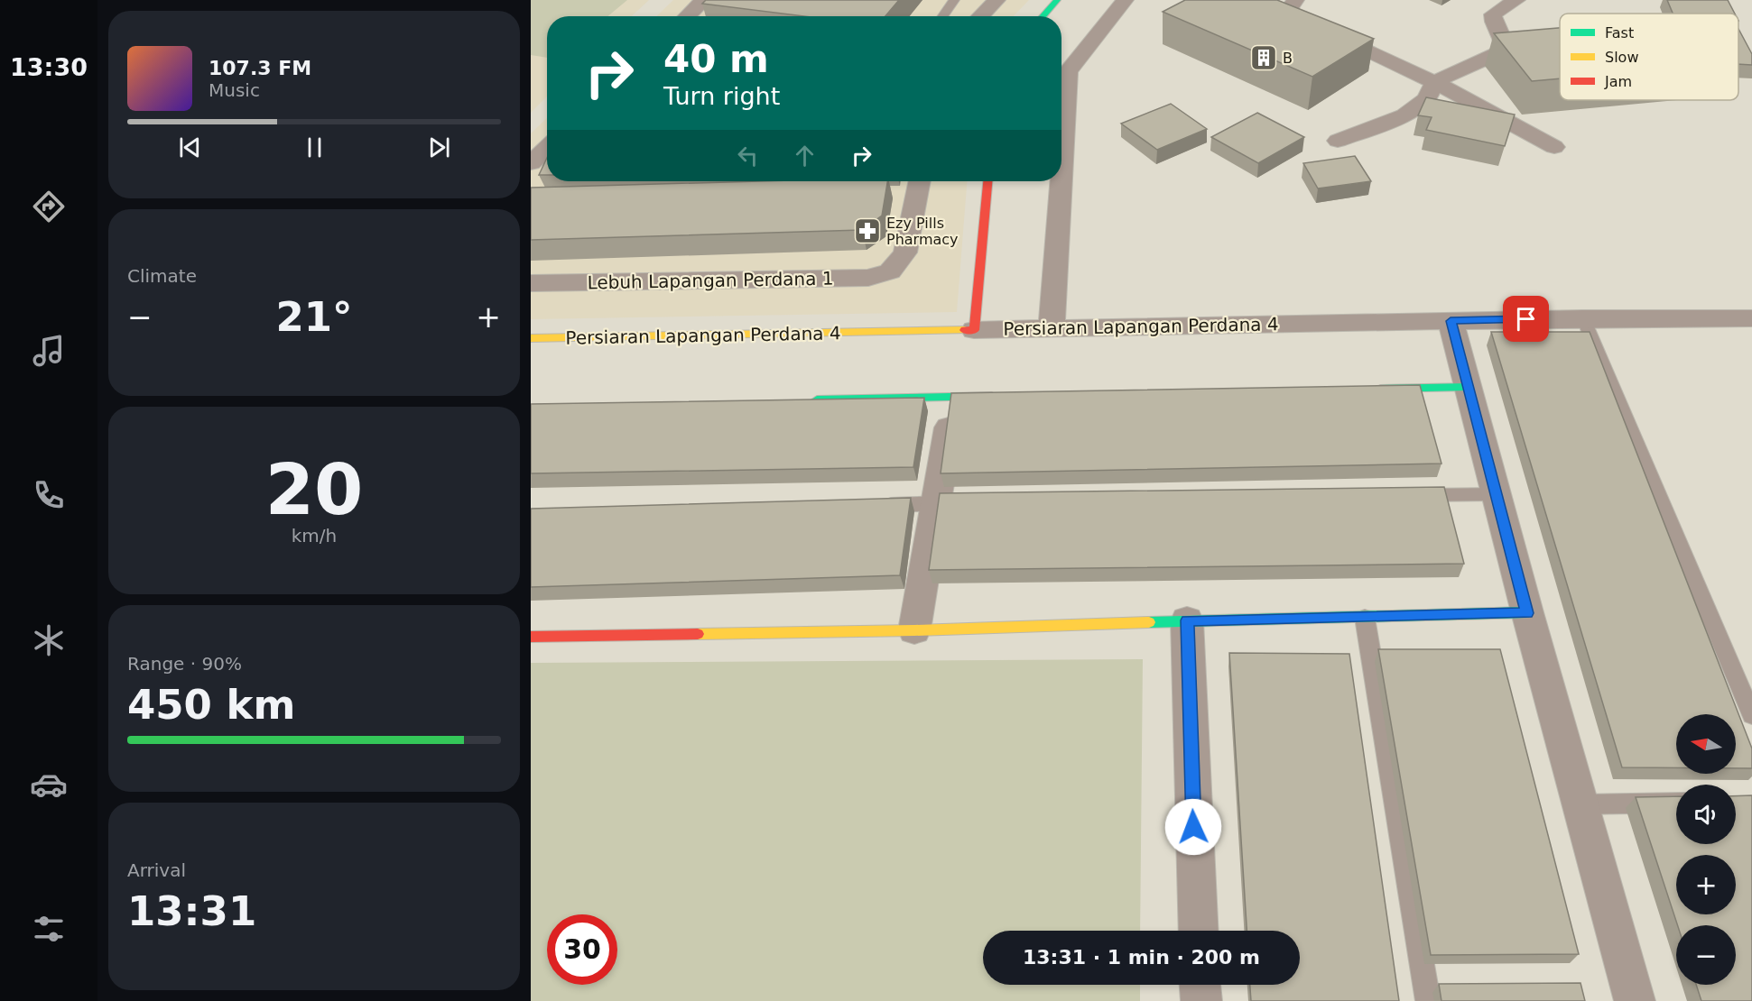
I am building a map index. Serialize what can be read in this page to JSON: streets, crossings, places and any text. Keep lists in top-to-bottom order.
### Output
{
  "streets": {
    "street": ["Lebuh Lapangan Perdana 1", "Persiaran Lapangan Perdana 4"]
  },
  "places": {
    "building": ["B"],
    "pharmacy": ["Ezy Pills Pharmacy"]
  },
  "legend": ["Fast", "Slow", "Jam"],
  "north": "left",
  "page": {
    "tabs": "13:30",
    "turn": ["40 m", "Turn right"],
    "song": ["107.3 FM", "Music"],
    "tile": [
      "Climate",
      ["20", "km/h"],
      ["Range · 90%", "450 km"],
      ["Arrival", "13:31"]
    ],
    "heat": ["−", "21°", "+"],
    "map_buttons": ["+", "−"],
    "limit": "30",
    "trip": "13:31 · 1 min · 200 m"
  }
}
